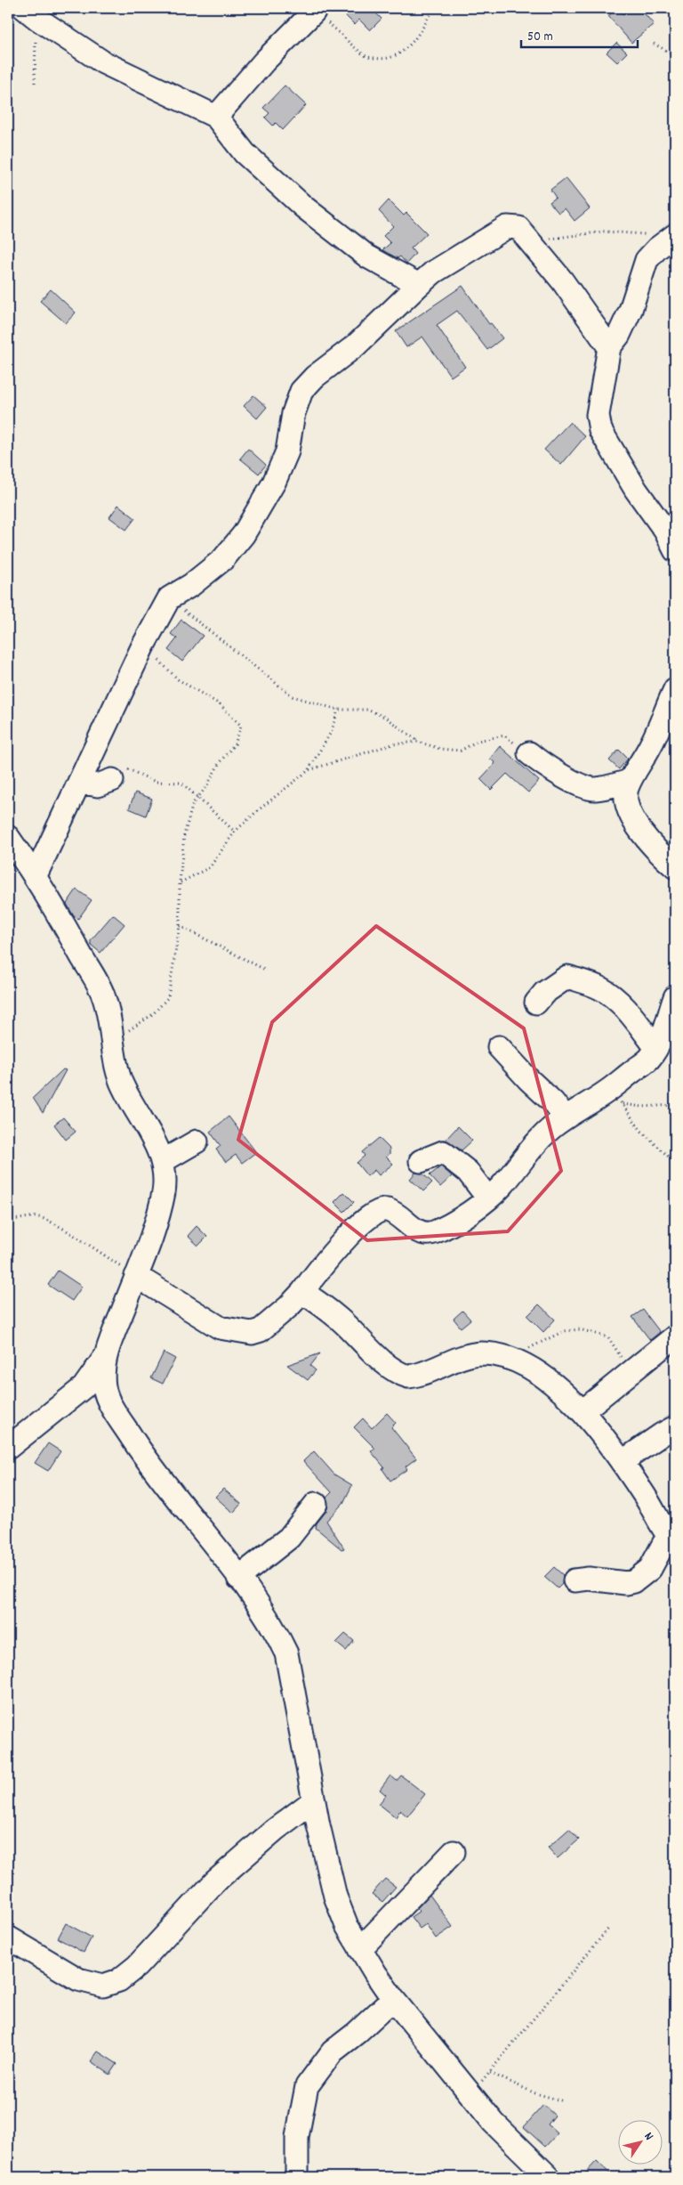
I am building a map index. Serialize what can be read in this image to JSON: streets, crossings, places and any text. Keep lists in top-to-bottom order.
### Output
{
  "scale_bar": "50 m",
  "north": "top right"
}
